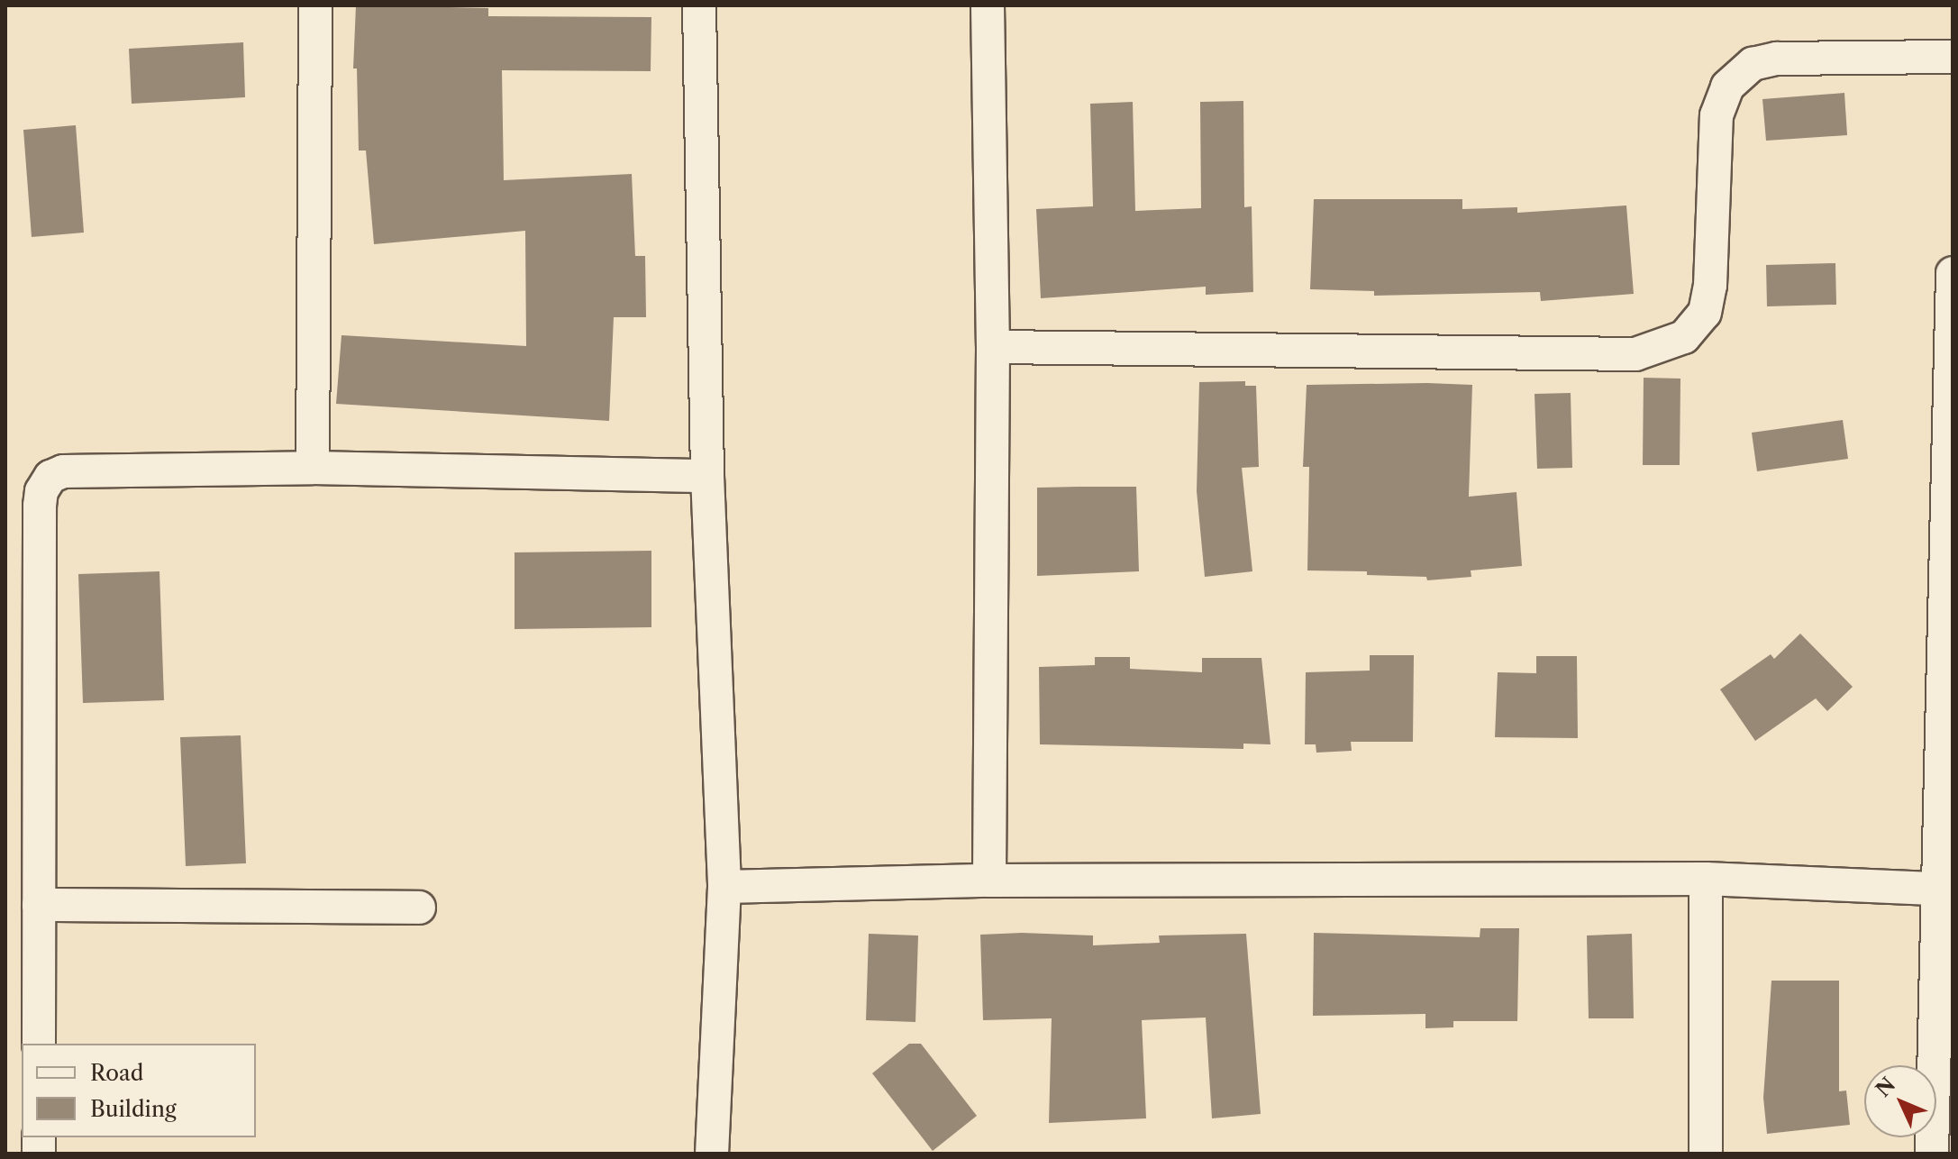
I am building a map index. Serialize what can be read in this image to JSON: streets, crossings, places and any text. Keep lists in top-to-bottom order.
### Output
{
  "legend": ["Road", "Building"],
  "north": "top left"
}
